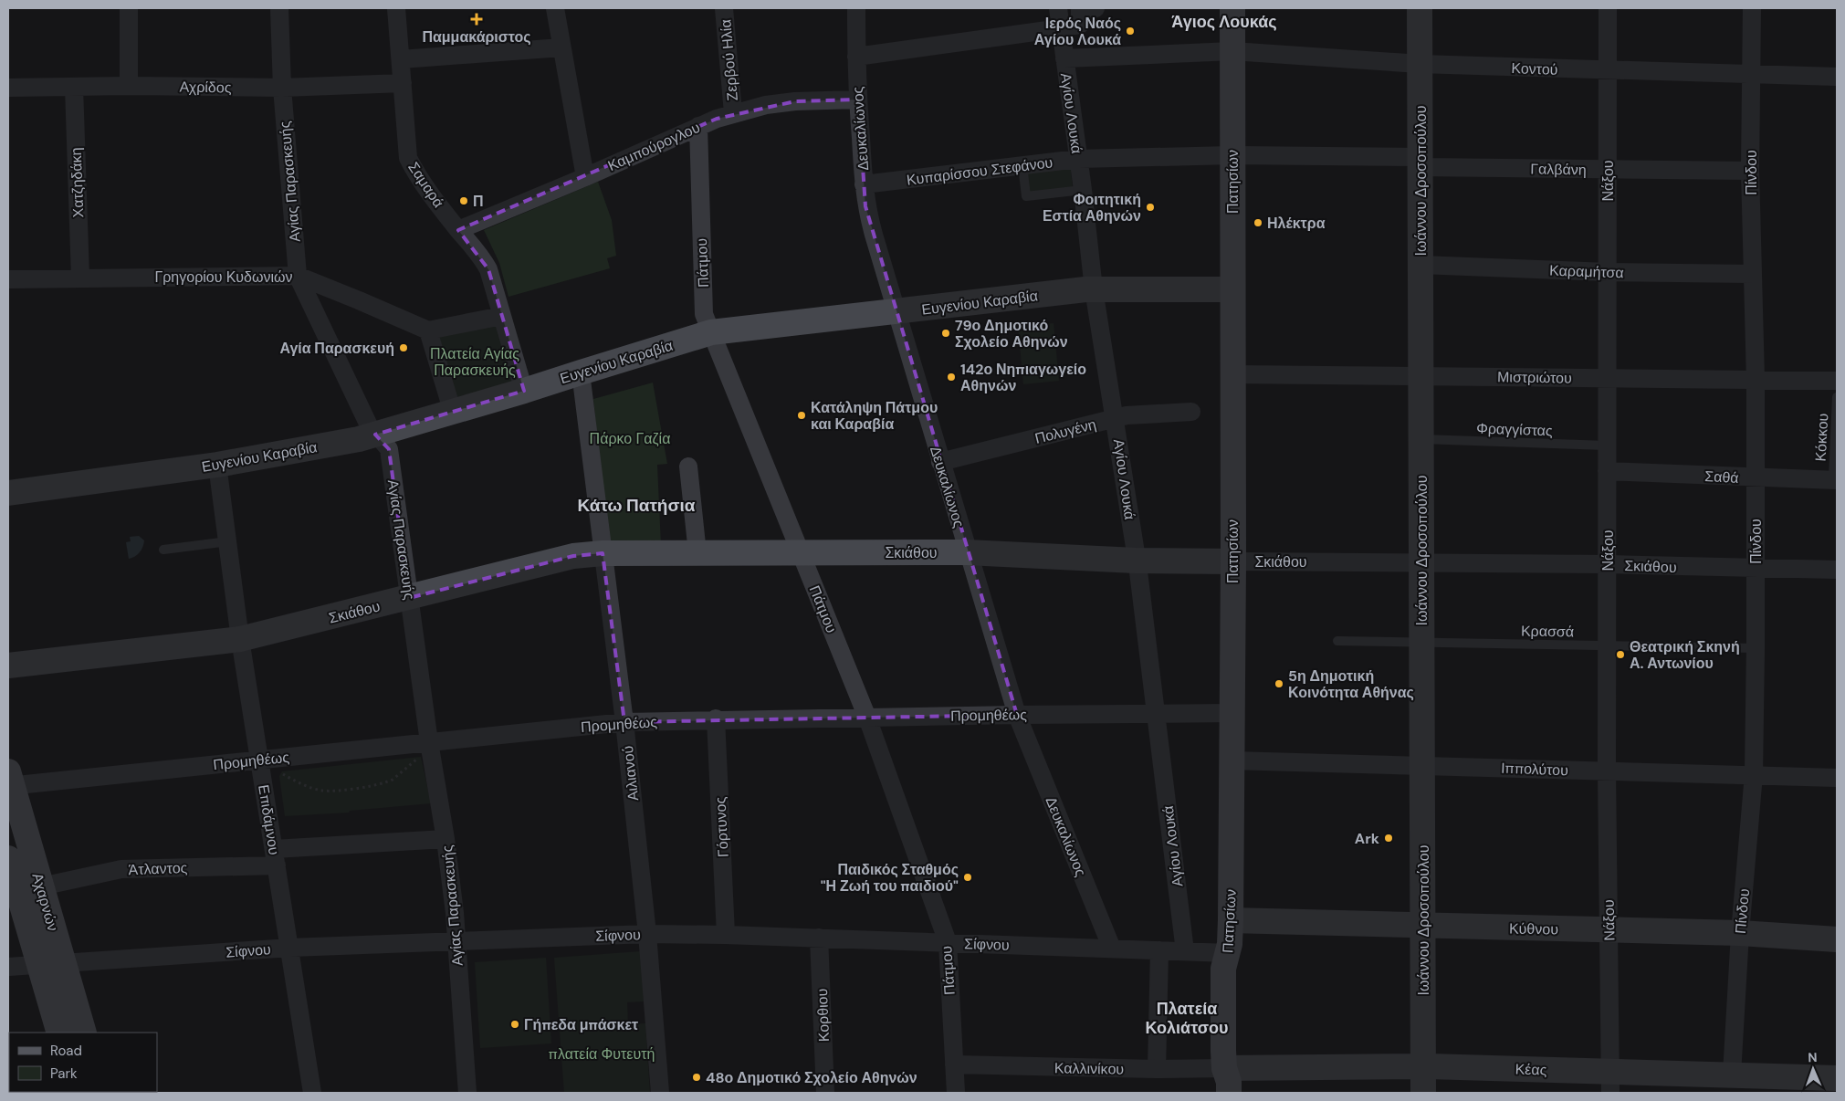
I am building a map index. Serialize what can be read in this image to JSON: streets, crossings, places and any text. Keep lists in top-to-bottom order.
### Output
{
  "streets": {
    "main road": ["Πατησίων", "Αχαρνών"],
    "street": [
      "Ζερβού Ηλία",
      "Κοντού",
      "Αχρίδος",
      "Αγίου Λουκά",
      "Δευκαλίωνος",
      "Καμπούρογλου",
      "Γαλβάνη",
      "Κυπαρίσσου Στεφάνου",
      "Πίνδου",
      "Ιωάννου Δροσοπούλου",
      "Νάξου",
      "Αγίας Παρασκευής",
      "Χατζηδάκη",
      "Σαμαρά",
      "Πάτμου",
      "Καραμήτσα",
      "Γρηγορίου Κυδωνιών",
      "Ευγενίου Καραβία",
      "Μιστριώτου",
      "Πολυγένη",
      "Σαθά",
      "Σκιάθου",
      "Προμηθέως",
      "Ιππολύτου",
      "Αιλιανού",
      "Επιδάμνου",
      "Γόρτυνος",
      "Άτλαντος",
      "Κύθνου",
      "Σίφνου",
      "Κορθιου",
      "Καλλινίκου",
      "Κέας"
    ],
    "lane": ["Φραγγίστας", "Κόκκου", "Κρασσά"]
  },
  "crossings": [
    ["Ζερβού Ηλία", "Καμπούρογλου"],
    ["Κοντού", "Αγίου Λουκά"],
    ["Κοντού", "Πίνδου"],
    ["Κοντού", "Ιωάννου Δροσοπούλου"],
    ["Κοντού", "Νάξου"],
    ["Κοντού", "Πατησίων"],
    ["Αχρίδος", "Αγίας Παρασκευής"],
    ["Αχρίδος", "Χατζηδάκη"],
    ["Αχρίδος", "Σαμαρά"],
    ["Αγίου Λουκά", "Κυπαρίσσου Στεφάνου"],
    ["Αγίου Λουκά", "Ευγενίου Καραβία"],
    ["Αγίου Λουκά", "Πολυγένη"],
    ["Αγίου Λουκά", "Σκιάθου"],
    ["Αγίου Λουκά", "Προμηθέως"],
    ["Αγίου Λουκά", "Σίφνου"],
    ["Δευκαλίωνος", "Καμπούρογλου"],
    ["Δευκαλίωνος", "Κυπαρίσσου Στεφάνου"],
    ["Δευκαλίωνος", "Ευγενίου Καραβία"],
    ["Δευκαλίωνος", "Πολυγένη"],
    ["Δευκαλίωνος", "Σκιάθου"],
    ["Δευκαλίωνος", "Προμηθέως"],
    ["Δευκαλίωνος", "Σίφνου"],
    ["Καμπούρογλου", "Σαμαρά"],
    ["Καμπούρογλου", "Πάτμου"],
    ["Γαλβάνη", "Κυπαρίσσου Στεφάνου"],
    ["Γαλβάνη", "Πίνδου"],
    ["Γαλβάνη", "Ιωάννου Δροσοπούλου"],
    ["Γαλβάνη", "Νάξου"],
    ["Γαλβάνη", "Πατησίων"],
    ["Κυπαρίσσου Στεφάνου", "Πατησίων"],
    ["Πίνδου", "Καραμήτσα"],
    ["Πίνδου", "Μιστριώτου"],
    ["Πίνδου", "Σαθά"],
    ["Πίνδου", "Σκιάθου"],
    ["Πίνδου", "Κρασσά"],
    ["Πίνδου", "Ιππολύτου"],
    ["Πίνδου", "Κύθνου"],
    ["Πίνδου", "Κέας"],
    ["Ιωάννου Δροσοπούλου", "Καραμήτσα"],
    ["Ιωάννου Δροσοπούλου", "Μιστριώτου"],
    ["Ιωάννου Δροσοπούλου", "Φραγγίστας"],
    ["Ιωάννου Δροσοπούλου", "Σκιάθου"],
    ["Ιωάννου Δροσοπούλου", "Κρασσά"],
    ["Ιωάννου Δροσοπούλου", "Ιππολύτου"],
    ["Ιωάννου Δροσοπούλου", "Κύθνου"],
    ["Ιωάννου Δροσοπούλου", "Κέας"],
    ["Νάξου", "Καραμήτσα"],
    ["Νάξου", "Μιστριώτου"],
    ["Νάξου", "Φραγγίστας"],
    ["Νάξου", "Σαθά"],
    ["Νάξου", "Σκιάθου"],
    ["Νάξου", "Κρασσά"],
    ["Νάξου", "Ιππολύτου"],
    ["Νάξου", "Κύθνου"],
    ["Νάξου", "Κέας"],
    ["Αγίας Παρασκευής", "Γρηγορίου Κυδωνιών"],
    ["Αγίας Παρασκευής", "Ευγενίου Καραβία"],
    ["Αγίας Παρασκευής", "Σκιάθου"],
    ["Αγίας Παρασκευής", "Προμηθέως"],
    ["Αγίας Παρασκευής", "Άτλαντος"],
    ["Αγίας Παρασκευής", "Σίφνου"],
    ["Πατησίων", "Ευγενίου Καραβία"],
    ["Πατησίων", "Μιστριώτου"],
    ["Πατησίων", "Σκιάθου"],
    ["Πατησίων", "Προμηθέως"],
    ["Πατησίων", "Ιππολύτου"],
    ["Πατησίων", "Κύθνου"],
    ["Πατησίων", "Σίφνου"],
    ["Πατησίων", "Καλλινίκου"],
    ["Πατησίων", "Κέας"],
    ["Χατζηδάκη", "Γρηγορίου Κυδωνιών"],
    ["Σαμαρά", "Ευγενίου Καραβία"],
    ["Πάτμου", "Ευγενίου Καραβία"],
    ["Πάτμου", "Σκιάθου"],
    ["Πάτμου", "Προμηθέως"],
    ["Πάτμου", "Σίφνου"],
    ["Πάτμου", "Καλλινίκου"],
    ["Ευγενίου Καραβία", "Αιλιανού"],
    ["Ευγενίου Καραβία", "Επιδάμνου"],
    ["Κόκκου", "Σαθά"],
    ["Σκιάθου", "Αιλιανού"],
    ["Σκιάθου", "Επιδάμνου"],
    ["Προμηθέως", "Αιλιανού"],
    ["Προμηθέως", "Επιδάμνου"],
    ["Προμηθέως", "Γόρτυνος"],
    ["Προμηθέως", "Αχαρνών"],
    ["Αιλιανού", "Σίφνου"],
    ["Επιδάμνου", "Άτλαντος"],
    ["Επιδάμνου", "Σίφνου"],
    ["Γόρτυνος", "Σίφνου"],
    ["Άτλαντος", "Αχαρνών"],
    ["Αχαρνών", "Σίφνου"],
    ["Σίφνου", "Κορθιου"],
    ["Καλλινίκου", "Κέας"]
  ],
  "districts": ["Άγιος Λουκάς", "Κάτω Πατήσια", "Πλατεία Κολιάτσου"],
  "parks": ["Πλατεία Αγίας Παρασκευής", "Πάρκο Γαζία", "πλατεία Φυτευτή"],
  "places": {
    "health": ["Παμμακάριστος"],
    "other": [
      "Ιερός Ναός Αγίου Λουκά",
      "Π",
      "Φοιτητική Εστία Αθηνών",
      "Ηλέκτρα",
      "79ο Δημοτικό Σχολείο Αθηνών",
      "Αγία Παρασκευή",
      "142ο Νηπιαγωγείο Αθηνών",
      "Κατάληψη Πάτμου και Καραβία",
      "Θεατρική Σκηνή Α. Αντωνίου",
      "5η Δημοτική Κοινότητα Αθήνας",
      "Ark",
      "Παιδικός Σταθμός \"Η Ζωή του παιδιού\"",
      "Γήπεδα μπάσκετ",
      "48ο Δημοτικό Σχολείο Αθηνών"
    ]
  },
  "legend": ["Road", "Park"],
  "north": "top"
}
